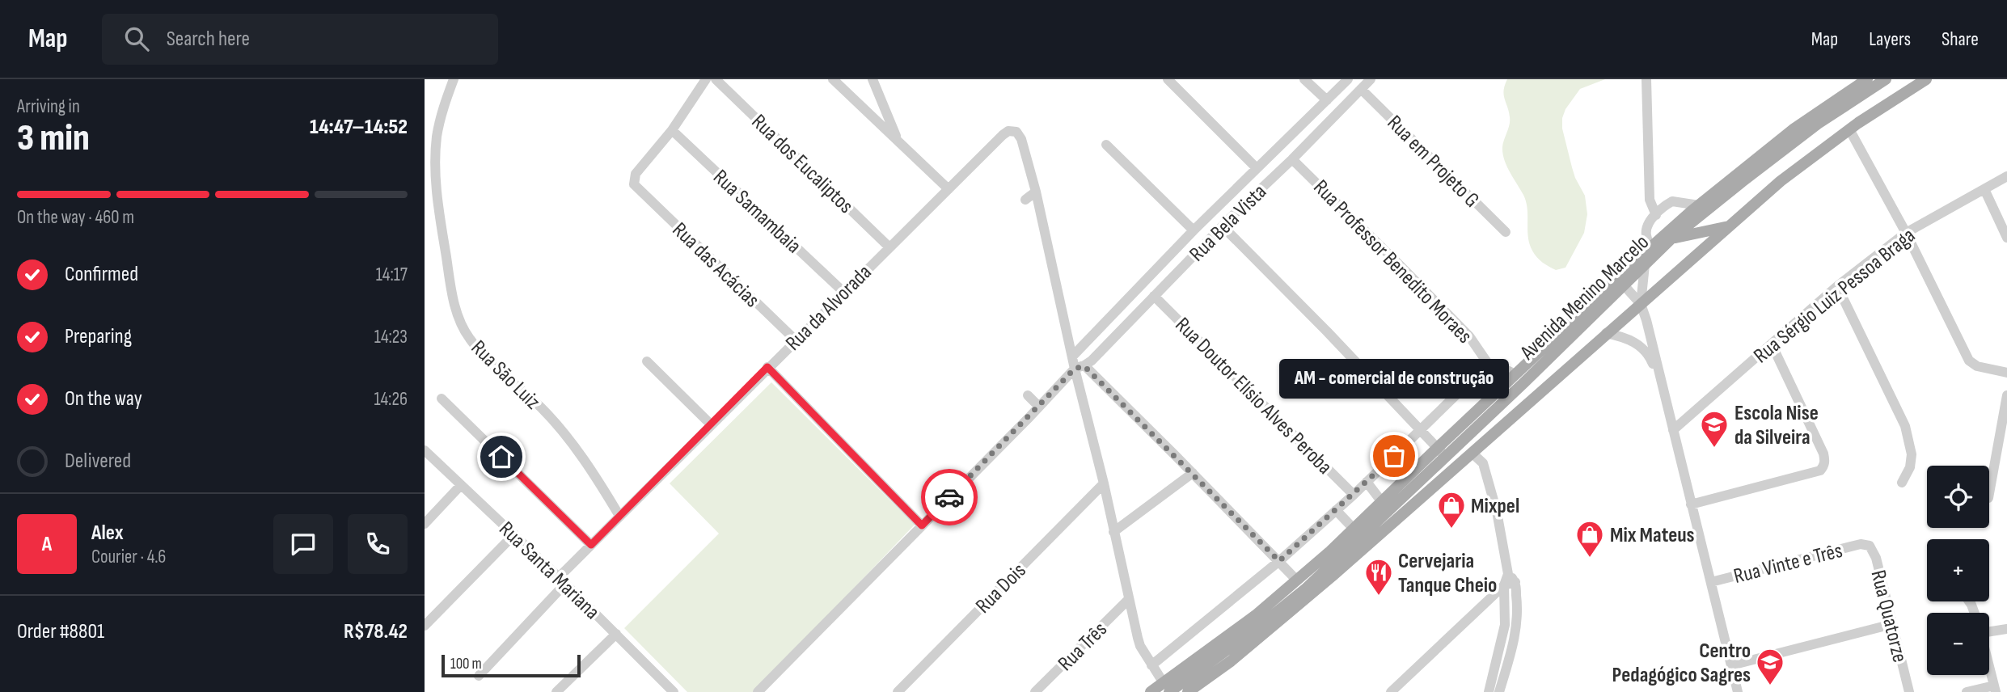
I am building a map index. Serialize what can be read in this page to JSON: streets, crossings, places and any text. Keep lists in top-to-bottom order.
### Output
{
  "streets": {
    "main road": ["Avenida Menino Marcelo"],
    "street": [
      "Rua em Projeto G",
      "Rua dos Eucaliptos",
      "Rua Samambaia",
      "Rua Bela Vista",
      "Rua Professor Benedito Moraes",
      "Rua das Acácias",
      "Rua Sérgio Luiz Pessoa Braga",
      "Rua da Alvorada",
      "Rua São Luiz",
      "Rua Doutor Elísio Alves Peroba",
      "Rua Vinte e Três",
      "Rua Santa Mariana",
      "Rua Dois",
      "Rua Quatorze",
      "Rua Três"
    ]
  },
  "crossings": [
    ["Rua em Projeto G", "Rua Bela Vista"],
    ["Rua dos Eucaliptos", "Rua da Alvorada"],
    ["Rua Samambaia", "Rua das Acácias"],
    ["Rua Samambaia", "Rua da Alvorada"],
    ["Rua Bela Vista", "Rua Professor Benedito Moraes"],
    ["Rua Bela Vista", "Rua Doutor Elísio Alves Peroba"],
    ["Rua das Acácias", "Rua da Alvorada"],
    ["Rua da Alvorada", "Rua São Luiz"],
    ["Rua da Alvorada", "Rua Santa Mariana"],
    ["Rua Vinte e Três", "Rua Quatorze"]
  ],
  "places": {
    "school or university": ["Escola Nise da Silveira", "Centro Pedagógico Sagres"],
    "other": ["AM - comercial de construção"],
    "shop": ["Mixpel", "Mix Mateus"],
    "restaurant": ["Cervejaria Tanque Cheio"]
  },
  "scale_bar": "100 m",
  "page": {
    "header": "Map",
    "search": "Search here",
    "nav": ["Map", "Layers", "Share"],
    "heading": ["3 min", "Arriving in", "14:47–14:52"],
    "panel": [
      "Alex",
      "Courier · 4.6",
      "Order #8801",
      "R$78.42"
    ],
    "bar": "On the way · 460 m",
    "list": [
      ["Confirmed", "14:17"],
      ["Preparing", "14:23"],
      ["On the way", "14:26"],
      "Delivered"
    ],
    "bubble": "AM - comercial de construção",
    "map_buttons": ["+", "−"],
    "round": "A",
    "scale": "100 m"
  }
}
